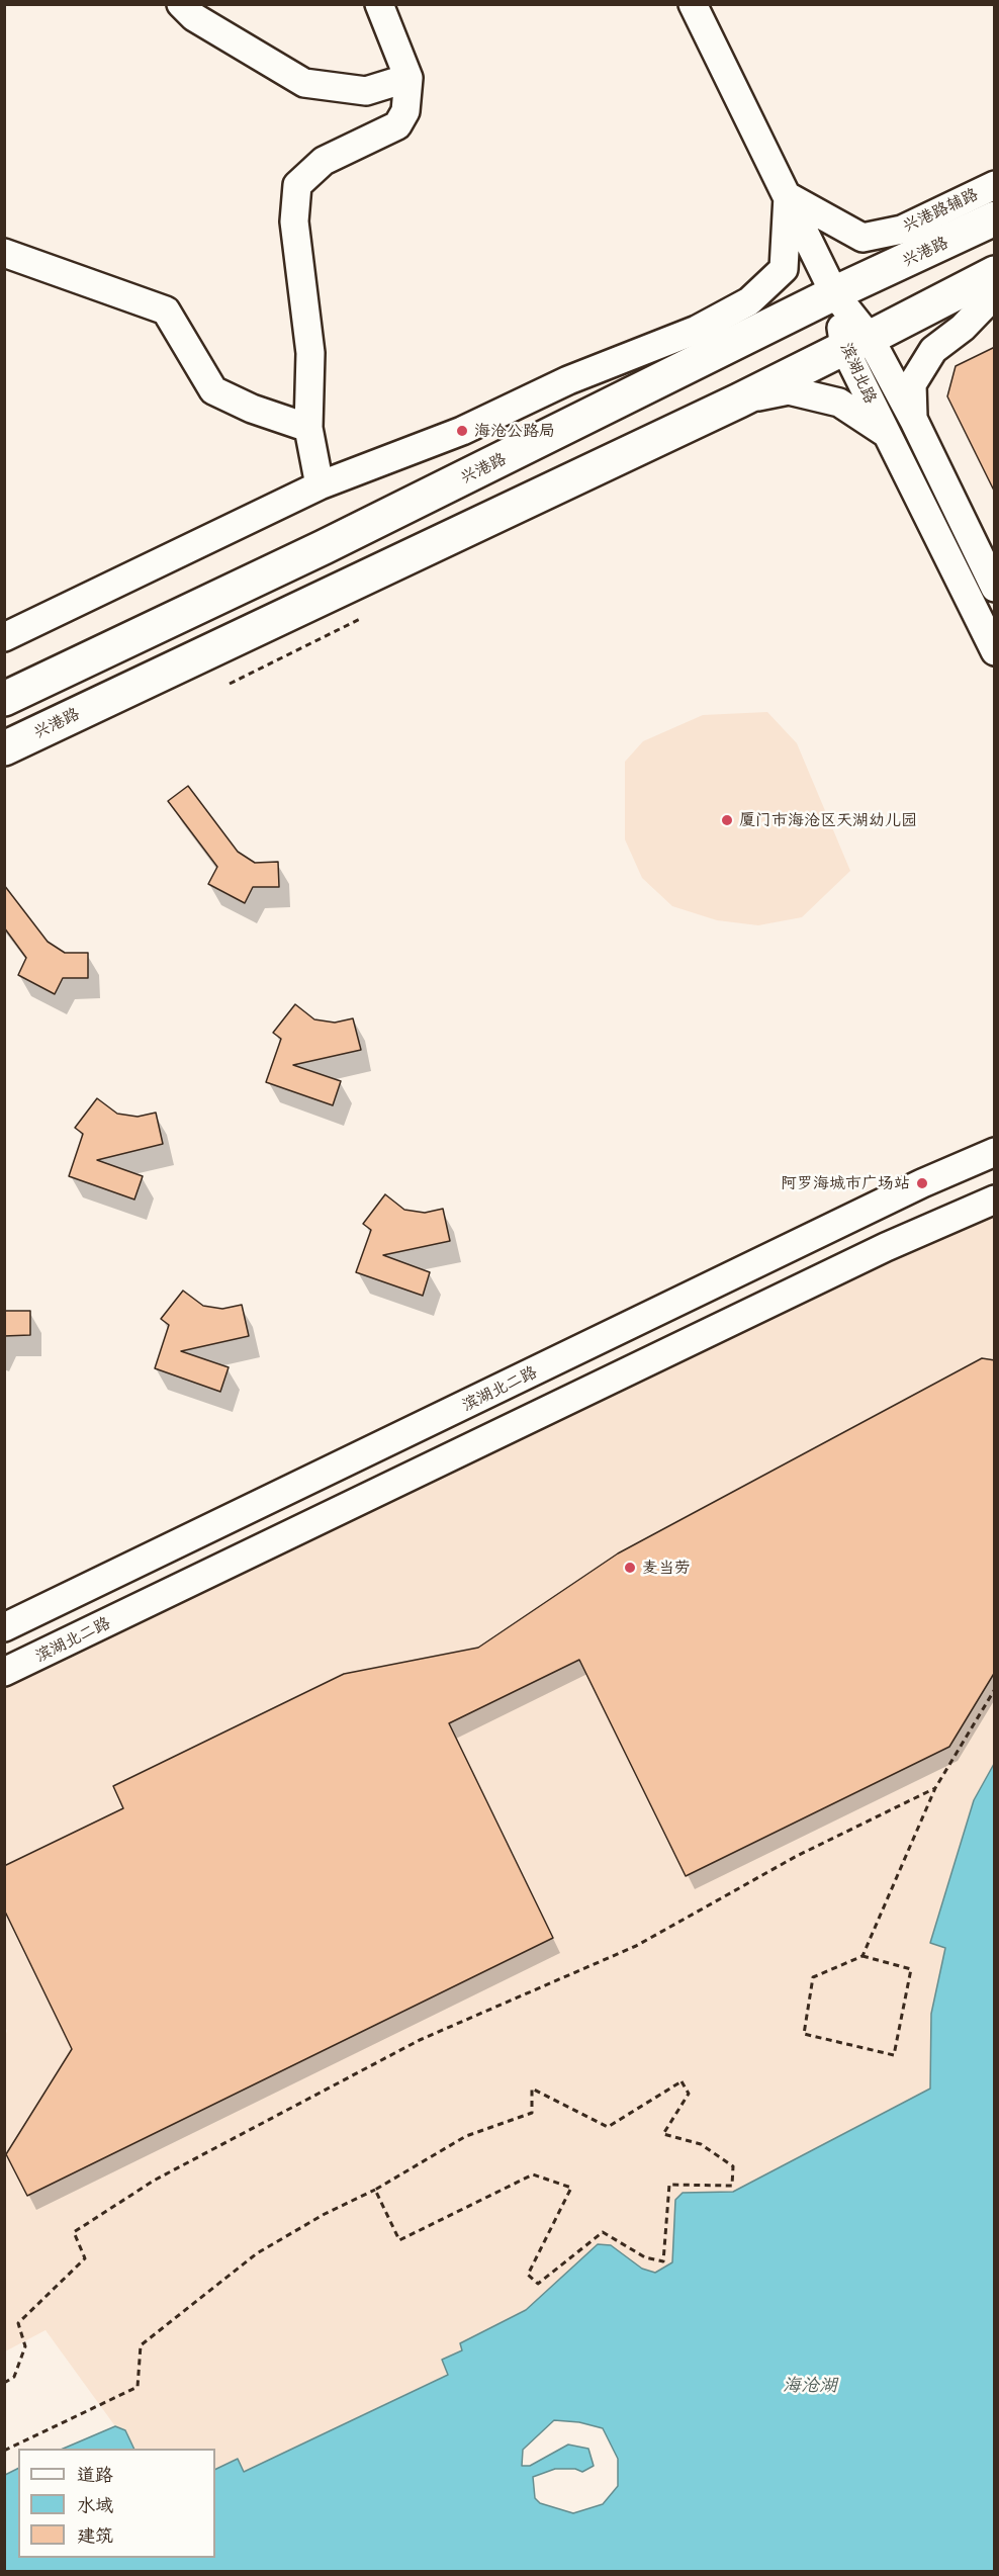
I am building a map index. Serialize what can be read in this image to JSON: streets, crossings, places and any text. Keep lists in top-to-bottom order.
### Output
{
  "streets": {
    "main road": ["兴港路"],
    "street": ["兴港路辅路", "滨湖北路", "滨湖北二路"]
  },
  "crossings": [
    ["兴港路辅路", "滨湖北路"],
    ["兴港路", "滨湖北路"]
  ],
  "water": ["海沧湖"],
  "places": [
    "海沧公路局",
    "厦门市海沧区天湖幼儿园",
    "阿罗海城市广场站",
    "麦当劳"
  ],
  "legend": ["道路", "水域", "建筑"]
}
